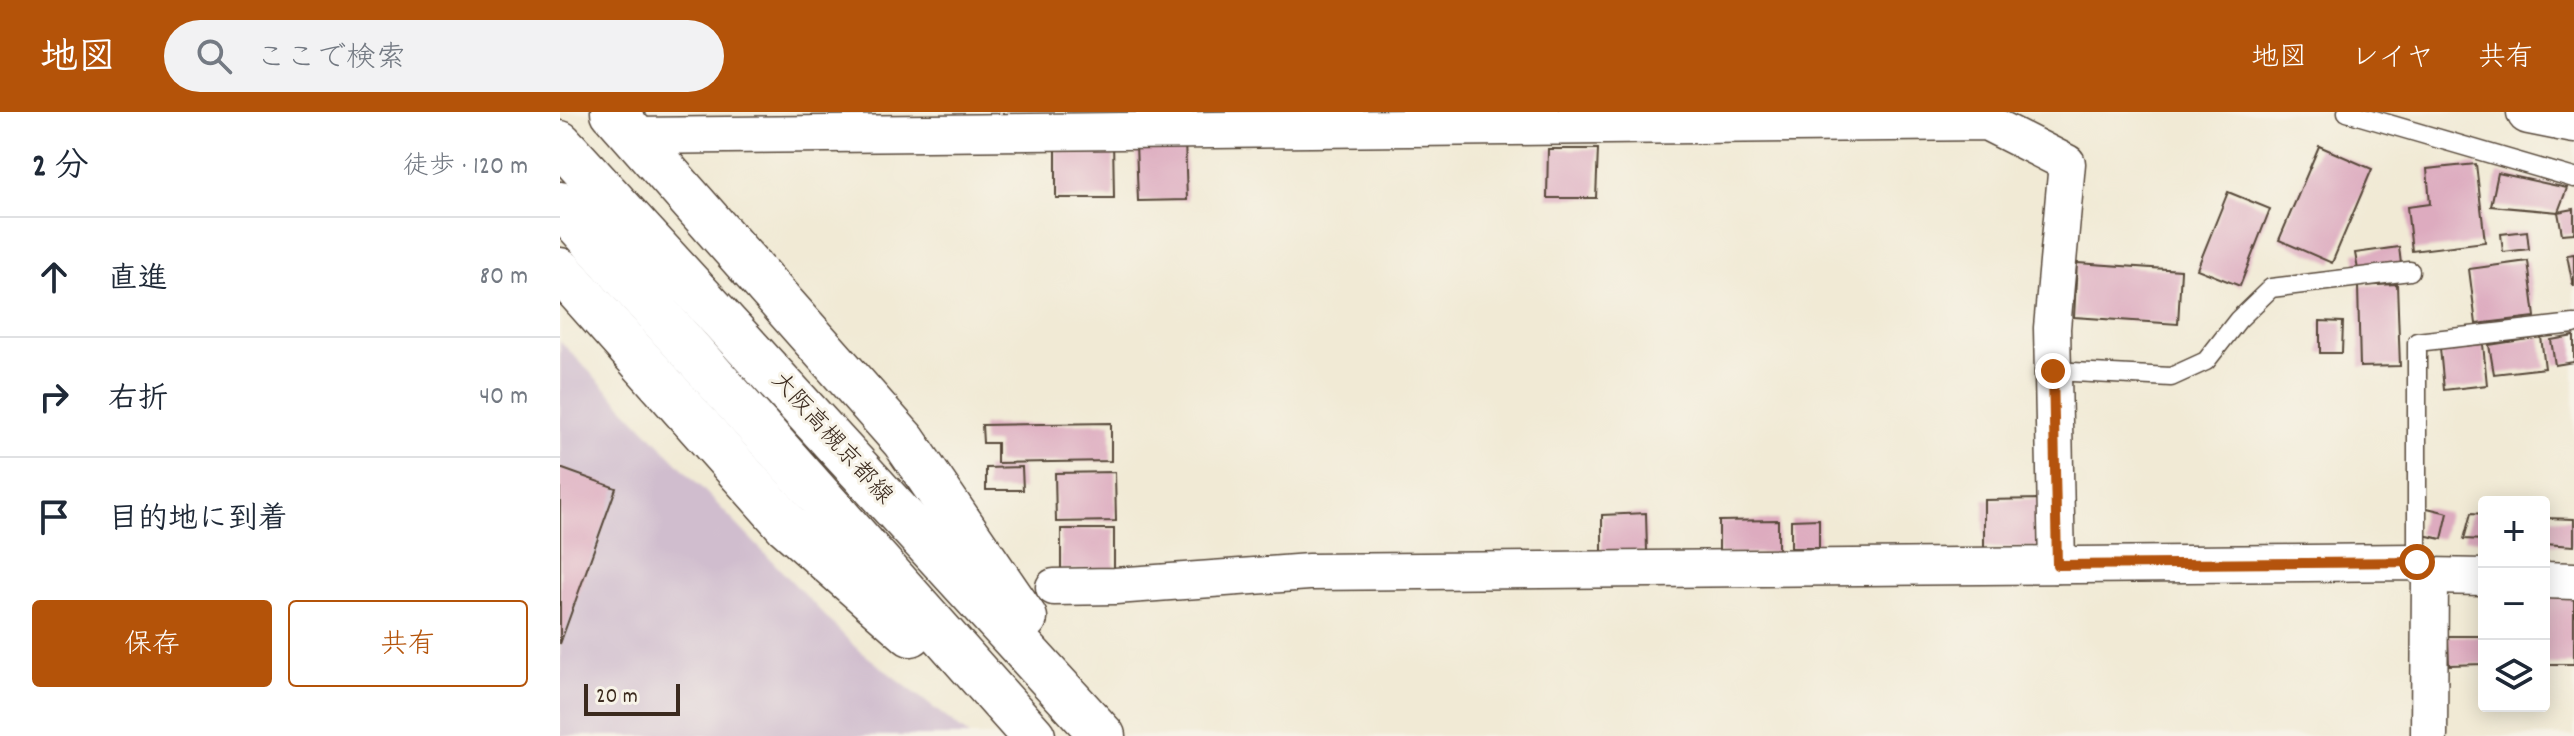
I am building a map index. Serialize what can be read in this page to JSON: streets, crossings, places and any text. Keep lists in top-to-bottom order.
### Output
{
  "streets": {
    "main road": ["大阪高槻京都線"]
  },
  "scale_bar": "20 m",
  "page": {
    "header": "地図",
    "search": "ここで検索",
    "nav": ["地図", "レイヤ", "共有"],
    "heading": ["2 分", "徒歩 · 120 m"],
    "list": [
      ["直進", "80 m"],
      ["右折", "40 m"],
      "目的地に到着"
    ],
    "map_buttons": ["+", "−"],
    "buttons": ["保存", "共有"],
    "scale": "20 m"
  }
}
